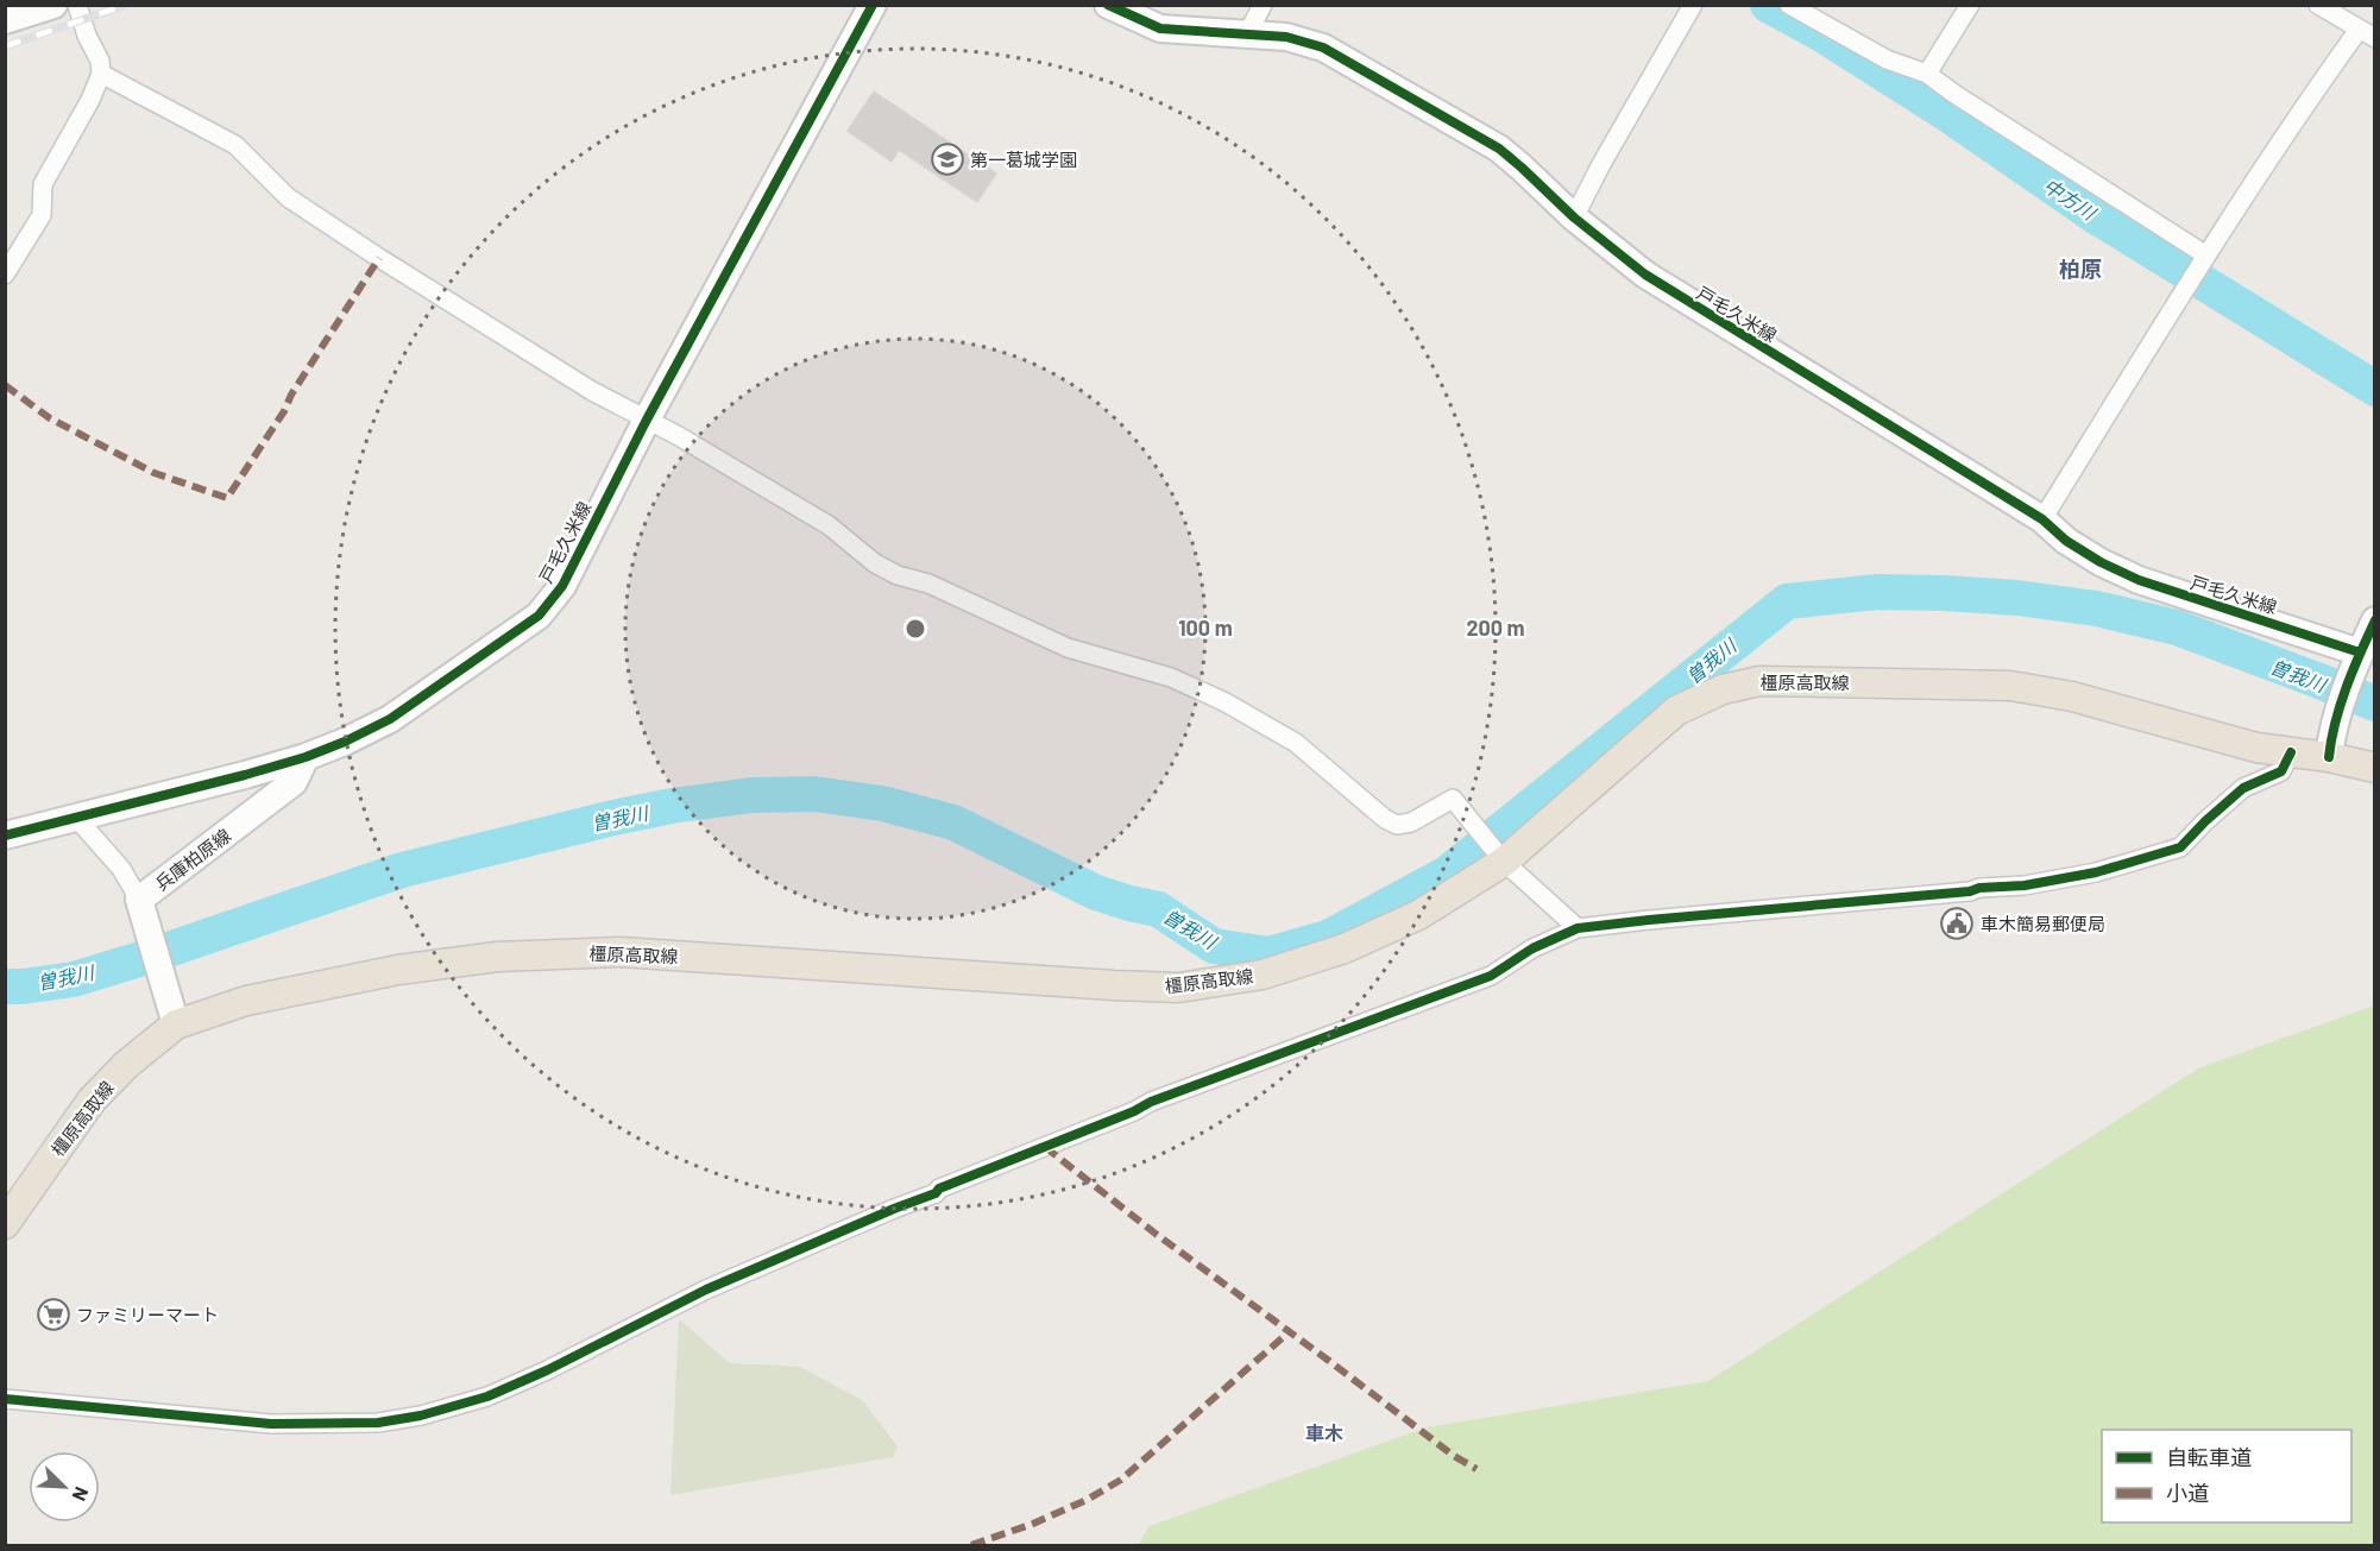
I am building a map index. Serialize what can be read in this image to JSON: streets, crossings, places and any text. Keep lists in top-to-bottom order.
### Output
{
  "streets": {
    "main road": ["戸毛久米線", "橿原高取線", "兵庫柏原線"]
  },
  "crossings": [
    ["戸毛久米線", "兵庫柏原線"],
    ["橿原高取線", "兵庫柏原線"]
  ],
  "districts": ["柏原", "車木"],
  "water": ["中方川", "曽我川"],
  "places": {
    "school or university": ["第一葛城学園"],
    "public building": ["車木簡易郵便局"],
    "supermarket": ["ファミリーマート"]
  },
  "legend": ["自転車道", "小道"],
  "north": "bottom right",
  "rings": ["100 m", "200 m"]
}
